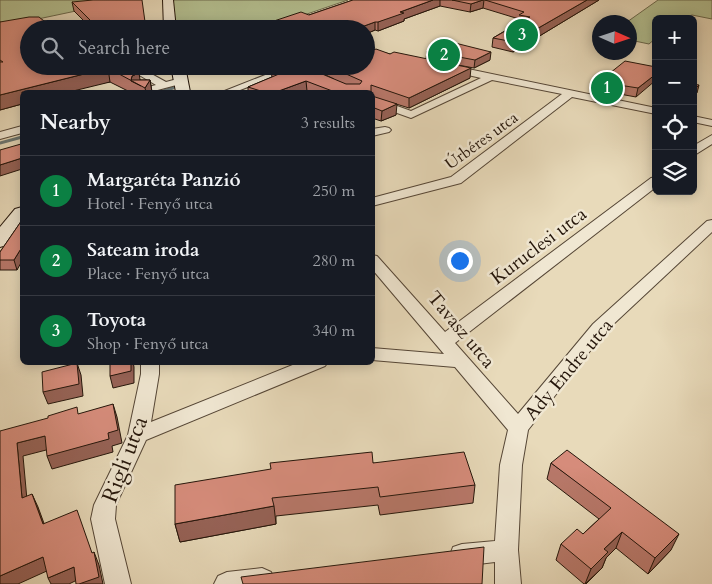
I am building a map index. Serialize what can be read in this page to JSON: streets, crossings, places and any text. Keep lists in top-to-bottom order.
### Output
{
  "streets": {
    "street": [
      "Úrbéres utca",
      "Kuruclesi utca",
      "Tavasz utca",
      "Ady Endre utca",
      "Rigli utca"
    ]
  },
  "crossings": [
    ["Kuruclesi utca", "Tavasz utca"],
    ["Tavasz utca", "Ady Endre utca"]
  ],
  "north": "right",
  "page": {
    "map_buttons": ["+", "−"],
    "pins": ["3", "2", "1"],
    "search": "Search here",
    "heading": ["Nearby", "3 results"],
    "list": [
      {
        "mark": "1",
        "name": "Margaréta Panzió",
        "note": "Hotel · Fenyő utca",
        "value": "250 m"
      },
      {
        "mark": "2",
        "name": "Sateam iroda",
        "note": "Place · Fenyő utca",
        "value": "280 m"
      },
      {
        "mark": "3",
        "name": "Toyota",
        "note": "Shop · Fenyő utca",
        "value": "340 m"
      }
    ]
  }
}
